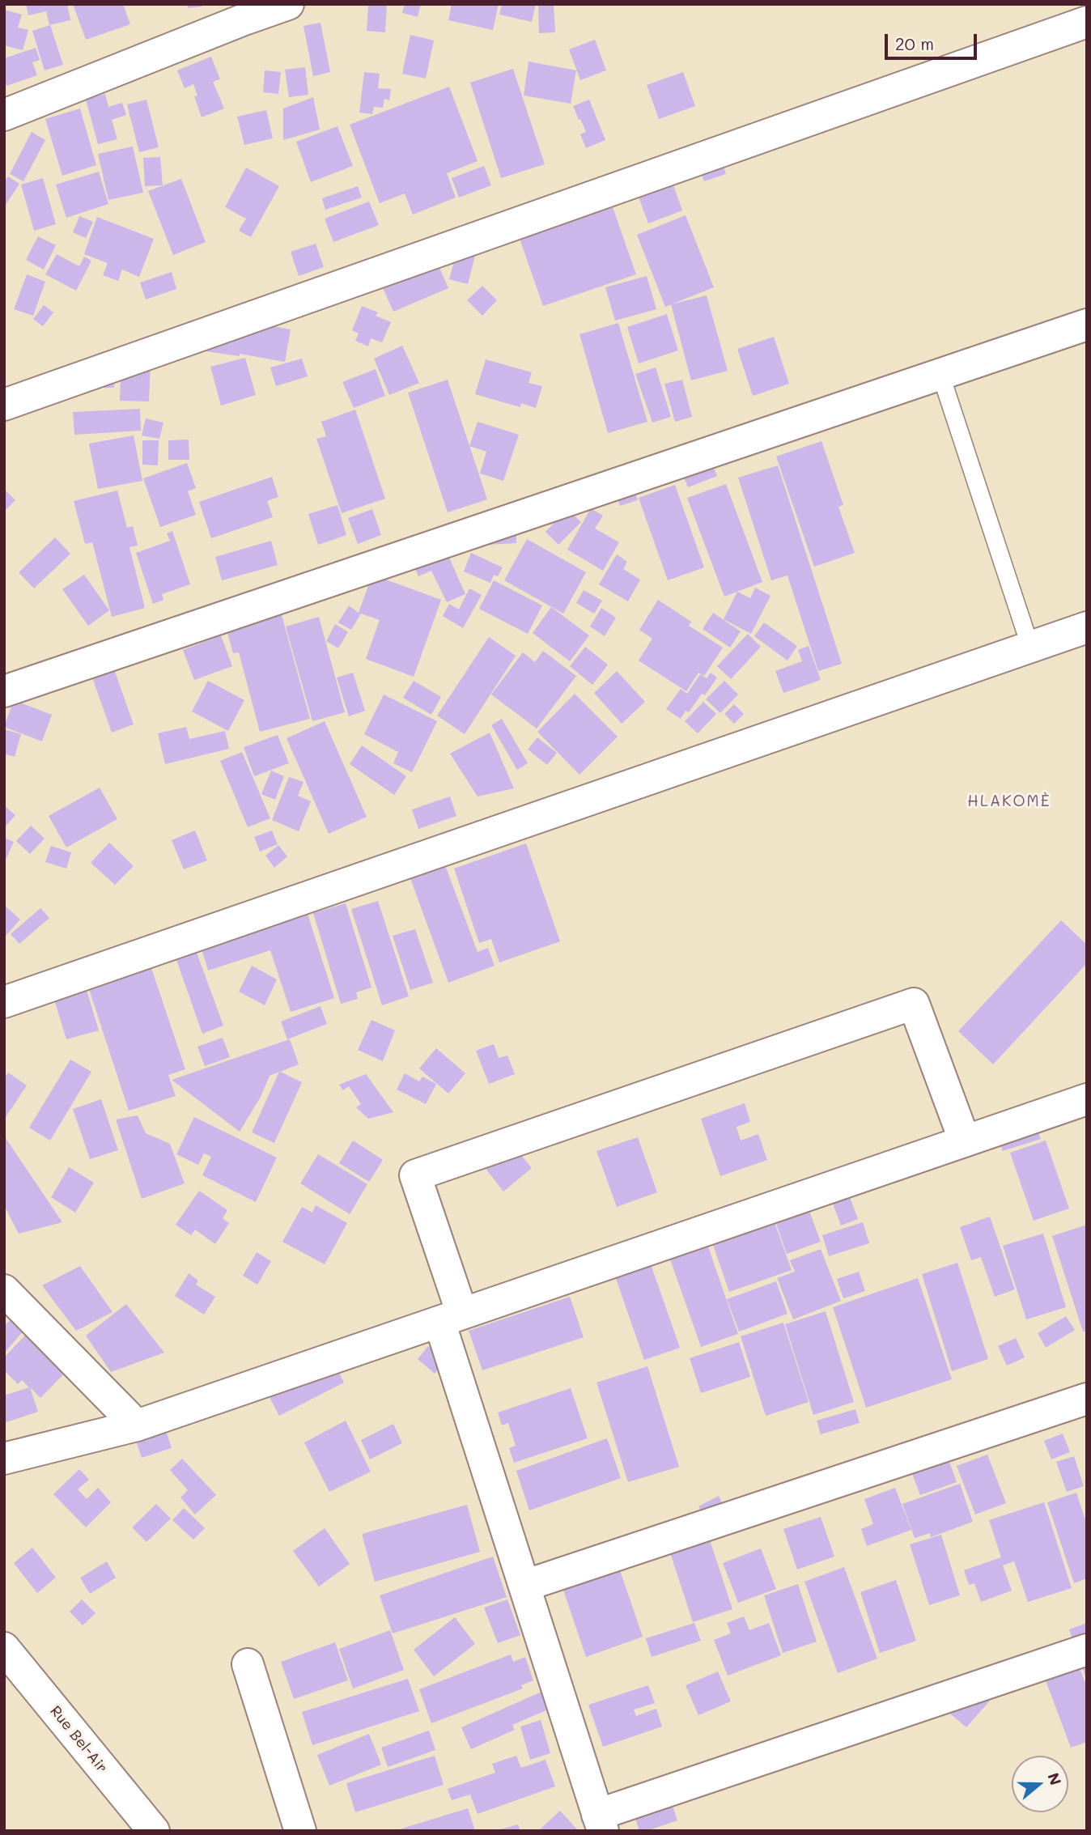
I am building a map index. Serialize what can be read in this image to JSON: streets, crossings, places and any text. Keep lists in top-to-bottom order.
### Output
{
  "streets": {
    "street": ["Rue Bel-Air"]
  },
  "districts": ["HLAKOMÈ"],
  "scale_bar": "20 m",
  "north": "right"
}
